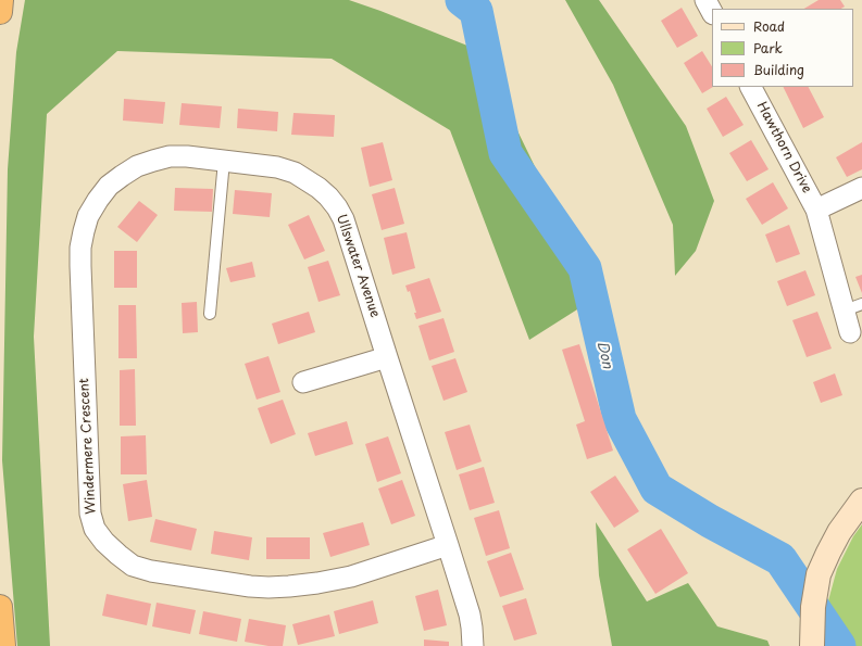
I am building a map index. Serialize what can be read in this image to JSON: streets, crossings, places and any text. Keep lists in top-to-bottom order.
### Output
{
  "streets": {
    "street": ["Hawthorn Drive", "Ullswater Avenue", "Windermere Crescent"]
  },
  "crossings": [
    ["Ullswater Avenue", "Windermere Crescent"]
  ],
  "water": ["Don"],
  "legend": ["Road", "Park", "Building"]
}
